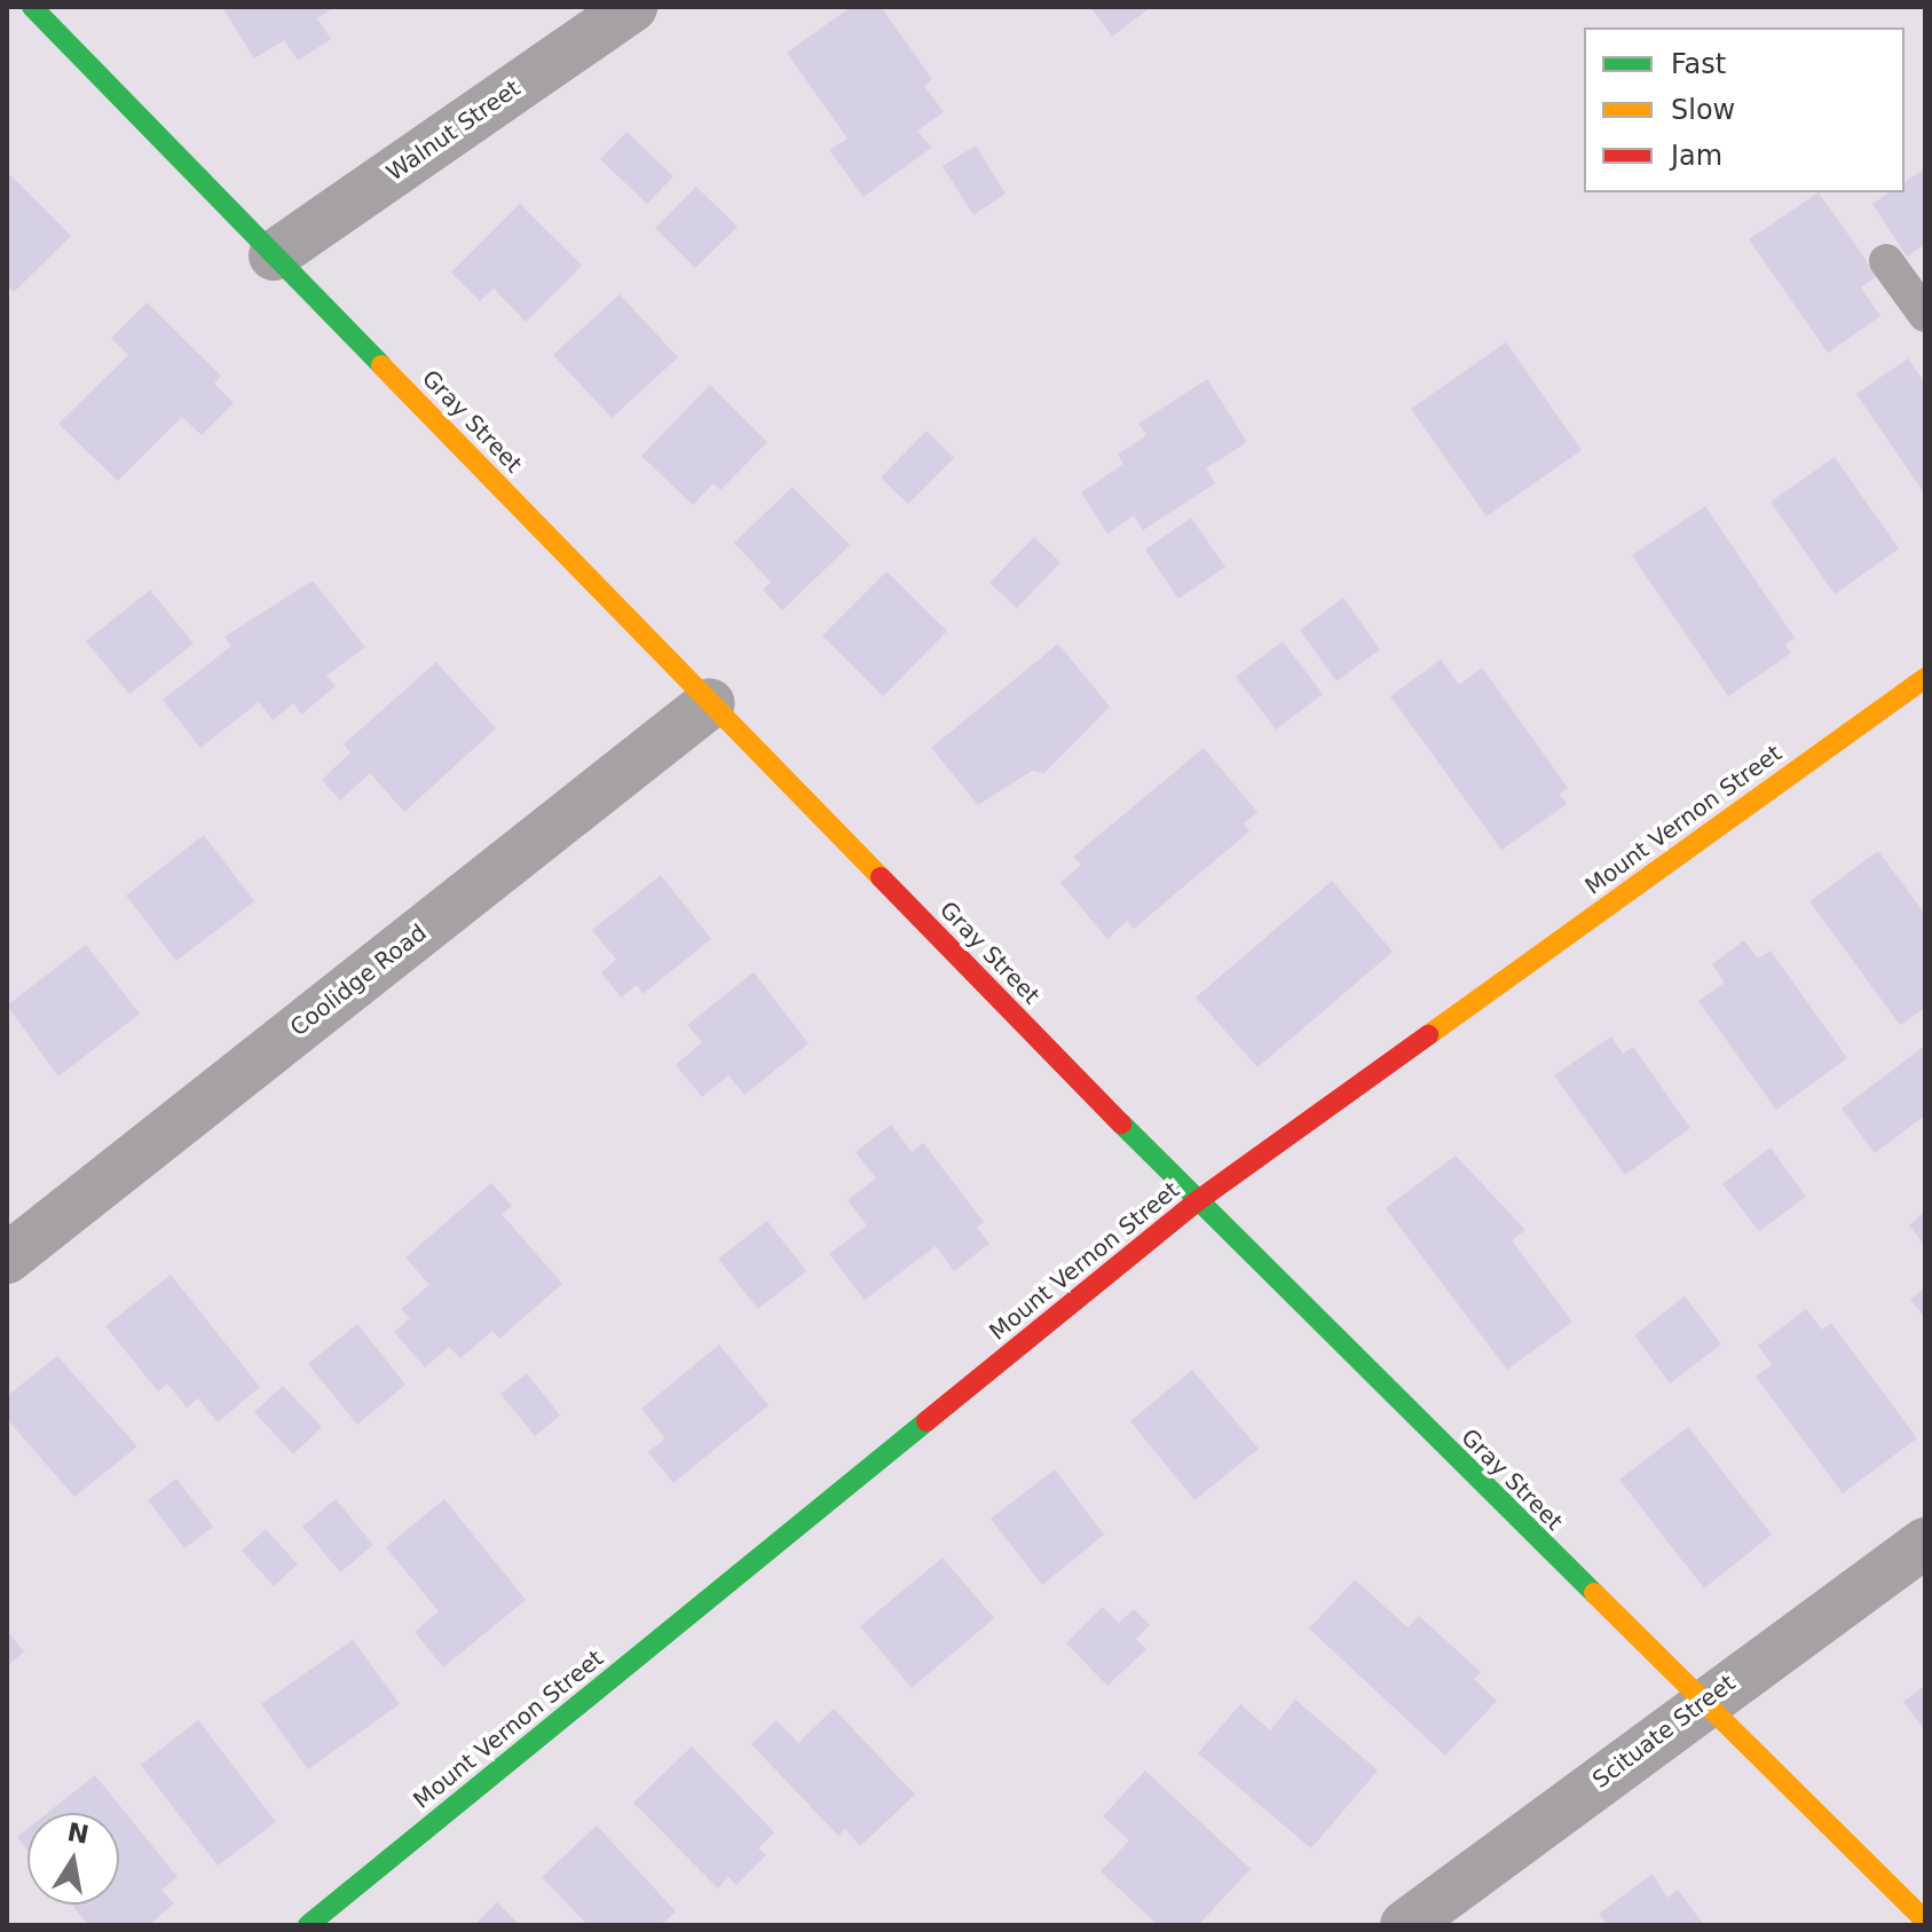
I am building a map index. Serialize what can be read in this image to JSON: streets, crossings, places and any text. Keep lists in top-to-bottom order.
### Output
{
  "streets": {
    "street": [
      "Walnut Street",
      "Gray Street",
      "Mount Vernon Street",
      "Coolidge Road",
      "Scituate Street"
    ]
  },
  "crossings": [
    ["Walnut Street", "Gray Street"],
    ["Gray Street", "Mount Vernon Street"],
    ["Gray Street", "Coolidge Road"],
    ["Gray Street", "Scituate Street"]
  ],
  "legend": ["Fast", "Slow", "Jam"],
  "north": "top"
}
